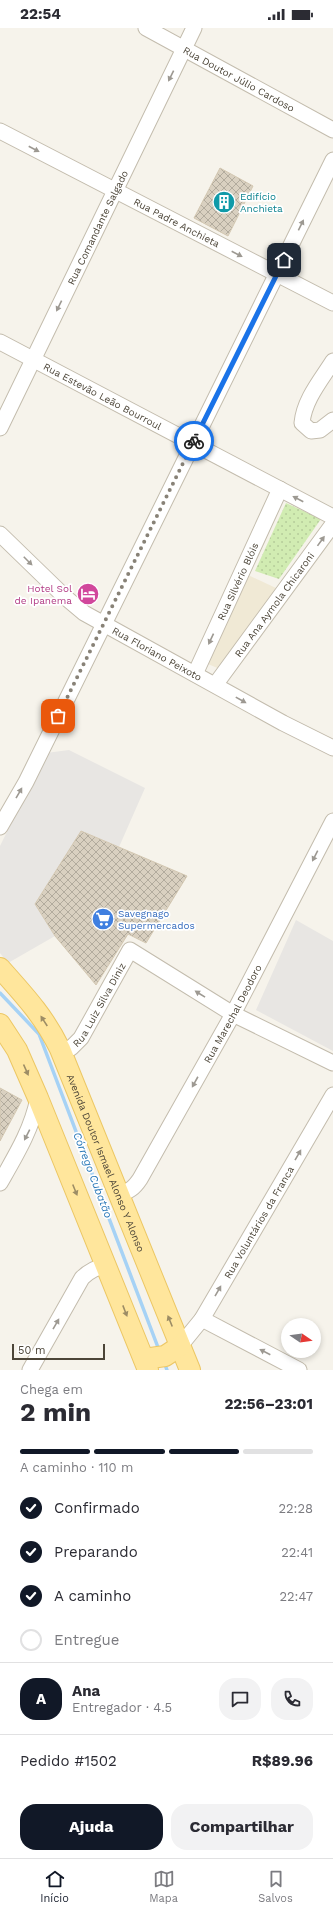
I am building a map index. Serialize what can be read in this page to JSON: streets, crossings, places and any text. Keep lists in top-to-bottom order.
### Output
{
  "streets": {
    "main road": ["Avenida Doutor Ismael Alonso Y Alonso"],
    "street": [
      "Rua Doutor Júlio Cardoso",
      "Rua Padre Anchieta",
      "Rua Comandante Salgado",
      "Rua Estevão Leão Bourroul",
      "Rua Silvério Blóis",
      "Rua Ana Aymola Chicaroni",
      "Rua Floriano Peixoto",
      "Rua Luiz Silva Diniz",
      "Rua Marechal Deodoro",
      "Rua Voluntários da Franca"
    ]
  },
  "crossings": [
    ["Rua Doutor Júlio Cardoso", "Rua Comandante Salgado"],
    ["Rua Padre Anchieta", "Rua Comandante Salgado"],
    ["Rua Comandante Salgado", "Rua Estevão Leão Bourroul"],
    ["Rua Estevão Leão Bourroul", "Rua Silvério Blóis"],
    ["Rua Silvério Blóis", "Rua Floriano Peixoto"],
    ["Rua Ana Aymola Chicaroni", "Rua Floriano Peixoto"],
    ["Rua Luiz Silva Diniz", "Rua Marechal Deodoro"],
    ["Rua Luiz Silva Diniz", "Avenida Doutor Ismael Alonso Y Alonso"],
    ["Rua Marechal Deodoro", "Avenida Doutor Ismael Alonso Y Alonso"],
    ["Avenida Doutor Ismael Alonso Y Alonso", "Rua Voluntários da Franca"]
  ],
  "one_way": [
    "Rua Padre Anchieta",
    "Rua Comandante Salgado",
    "Rua Ana Aymola Chicaroni",
    "Rua Floriano Peixoto",
    "Rua Marechal Deodoro",
    "Rua Voluntários da Franca"
  ],
  "water": ["Córrego Cubatão"],
  "places": {
    "building": ["Edifício Anchieta"],
    "hotel": ["Hotel Sol de Ipanema"],
    "supermarket": ["Savegnago Supermercados"]
  },
  "scale_bar": "50 m",
  "north": "right",
  "page": {
    "status": "22:54",
    "scale": "50 m",
    "heading": ["2 min", "Chega em", "22:56–23:01"],
    "panel": [
      "Ana",
      "Entregador · 4.5",
      "Pedido #1502",
      "R$89.96"
    ],
    "bar": "A caminho · 110 m",
    "list": [
      ["Confirmado", "22:28"],
      ["Preparando", "22:41"],
      ["A caminho", "22:47"],
      "Entregue"
    ],
    "round": "A",
    "buttons": ["Ajuda", "Compartilhar"],
    "tabs": ["Início", "Mapa", "Salvos"]
  }
}
